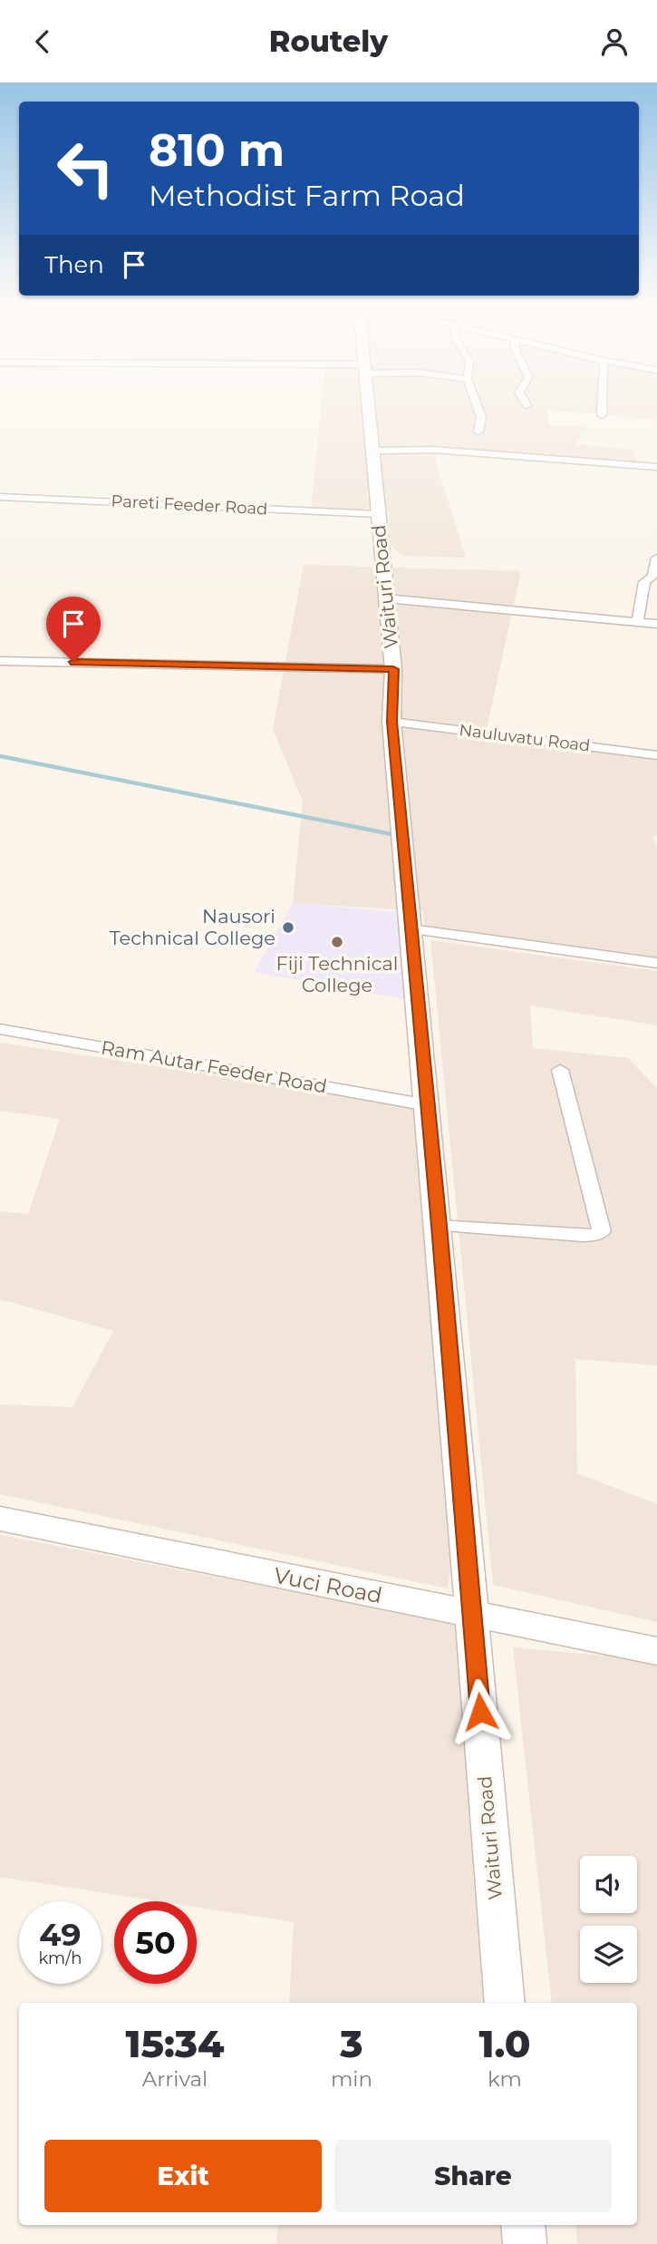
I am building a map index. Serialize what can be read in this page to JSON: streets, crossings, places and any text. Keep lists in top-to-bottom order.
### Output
{
  "streets": {
    "main road": ["Waituri Road", "Vuci Road"],
    "street": ["Pareti Feeder Road", "Nauluvatu Road", "Ram Autar Feeder Road"]
  },
  "crossings": [
    ["Pareti Feeder Road", "Waituri Road"],
    ["Waituri Road", "Nauluvatu Road"],
    ["Waituri Road", "Ram Autar Feeder Road"],
    ["Waituri Road", "Vuci Road"]
  ],
  "places": ["Nausori Technical College", "Fiji Technical College"],
  "page": {
    "header": "Routely",
    "turn": ["810 m", "Methodist Farm Road"],
    "then": "Then",
    "speed": "49 km/h",
    "limit": "50",
    "eta": [
      "15:34",
      "Arrival",
      "3",
      "min",
      "1.0",
      "km"
    ],
    "buttons": ["Exit", "Share"]
  }
}
